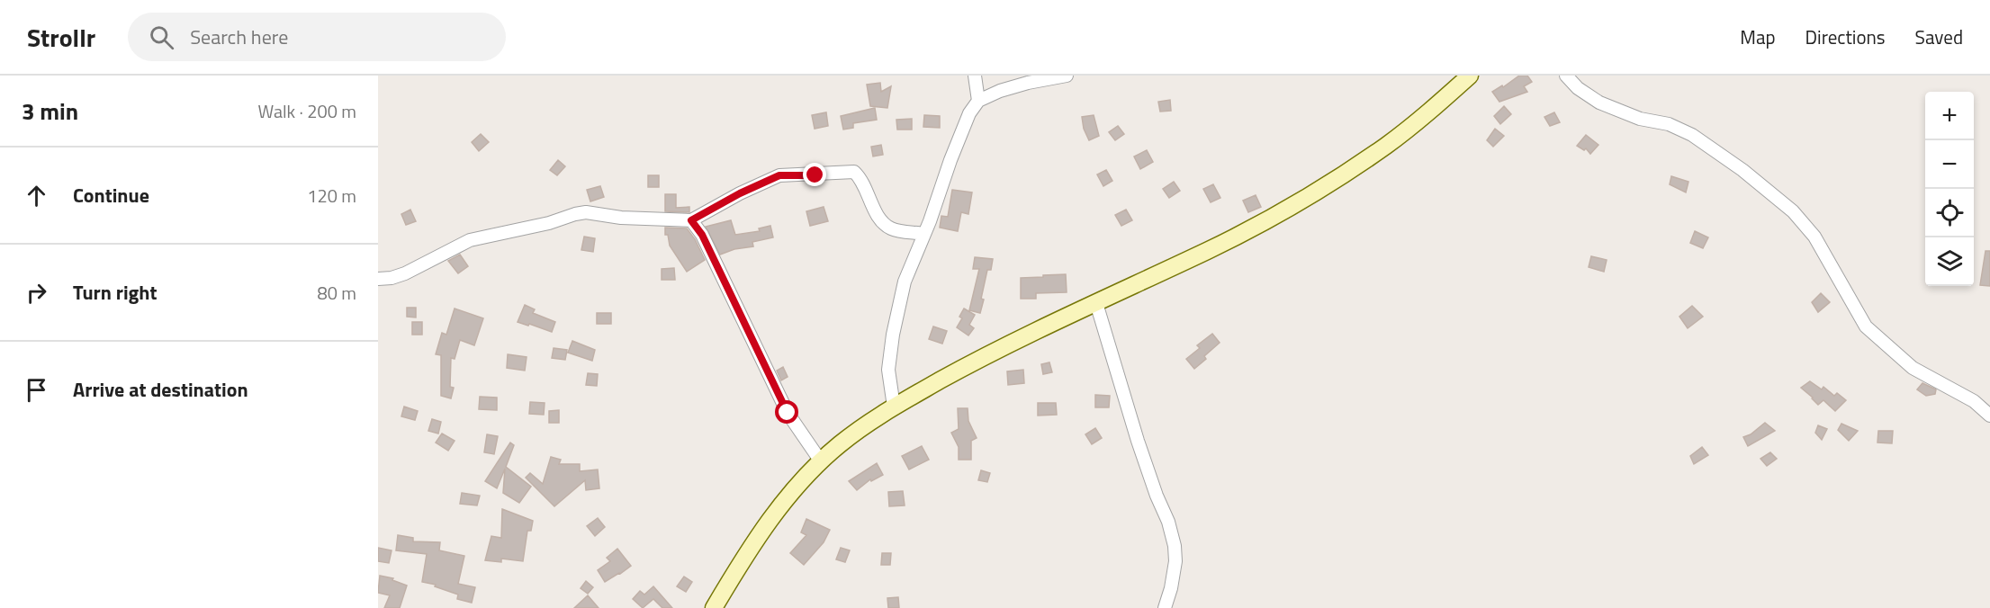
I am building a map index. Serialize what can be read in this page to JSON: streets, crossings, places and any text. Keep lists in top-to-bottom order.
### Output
{
  "page": {
    "header": "Strollr",
    "search": "Search here",
    "nav": ["Map", "Directions", "Saved"],
    "heading": ["3 min", "Walk · 200 m"],
    "map_buttons": ["+", "−"],
    "list": [
      ["Continue", "120 m"],
      ["Turn right", "80 m"],
      "Arrive at destination"
    ]
  }
}
